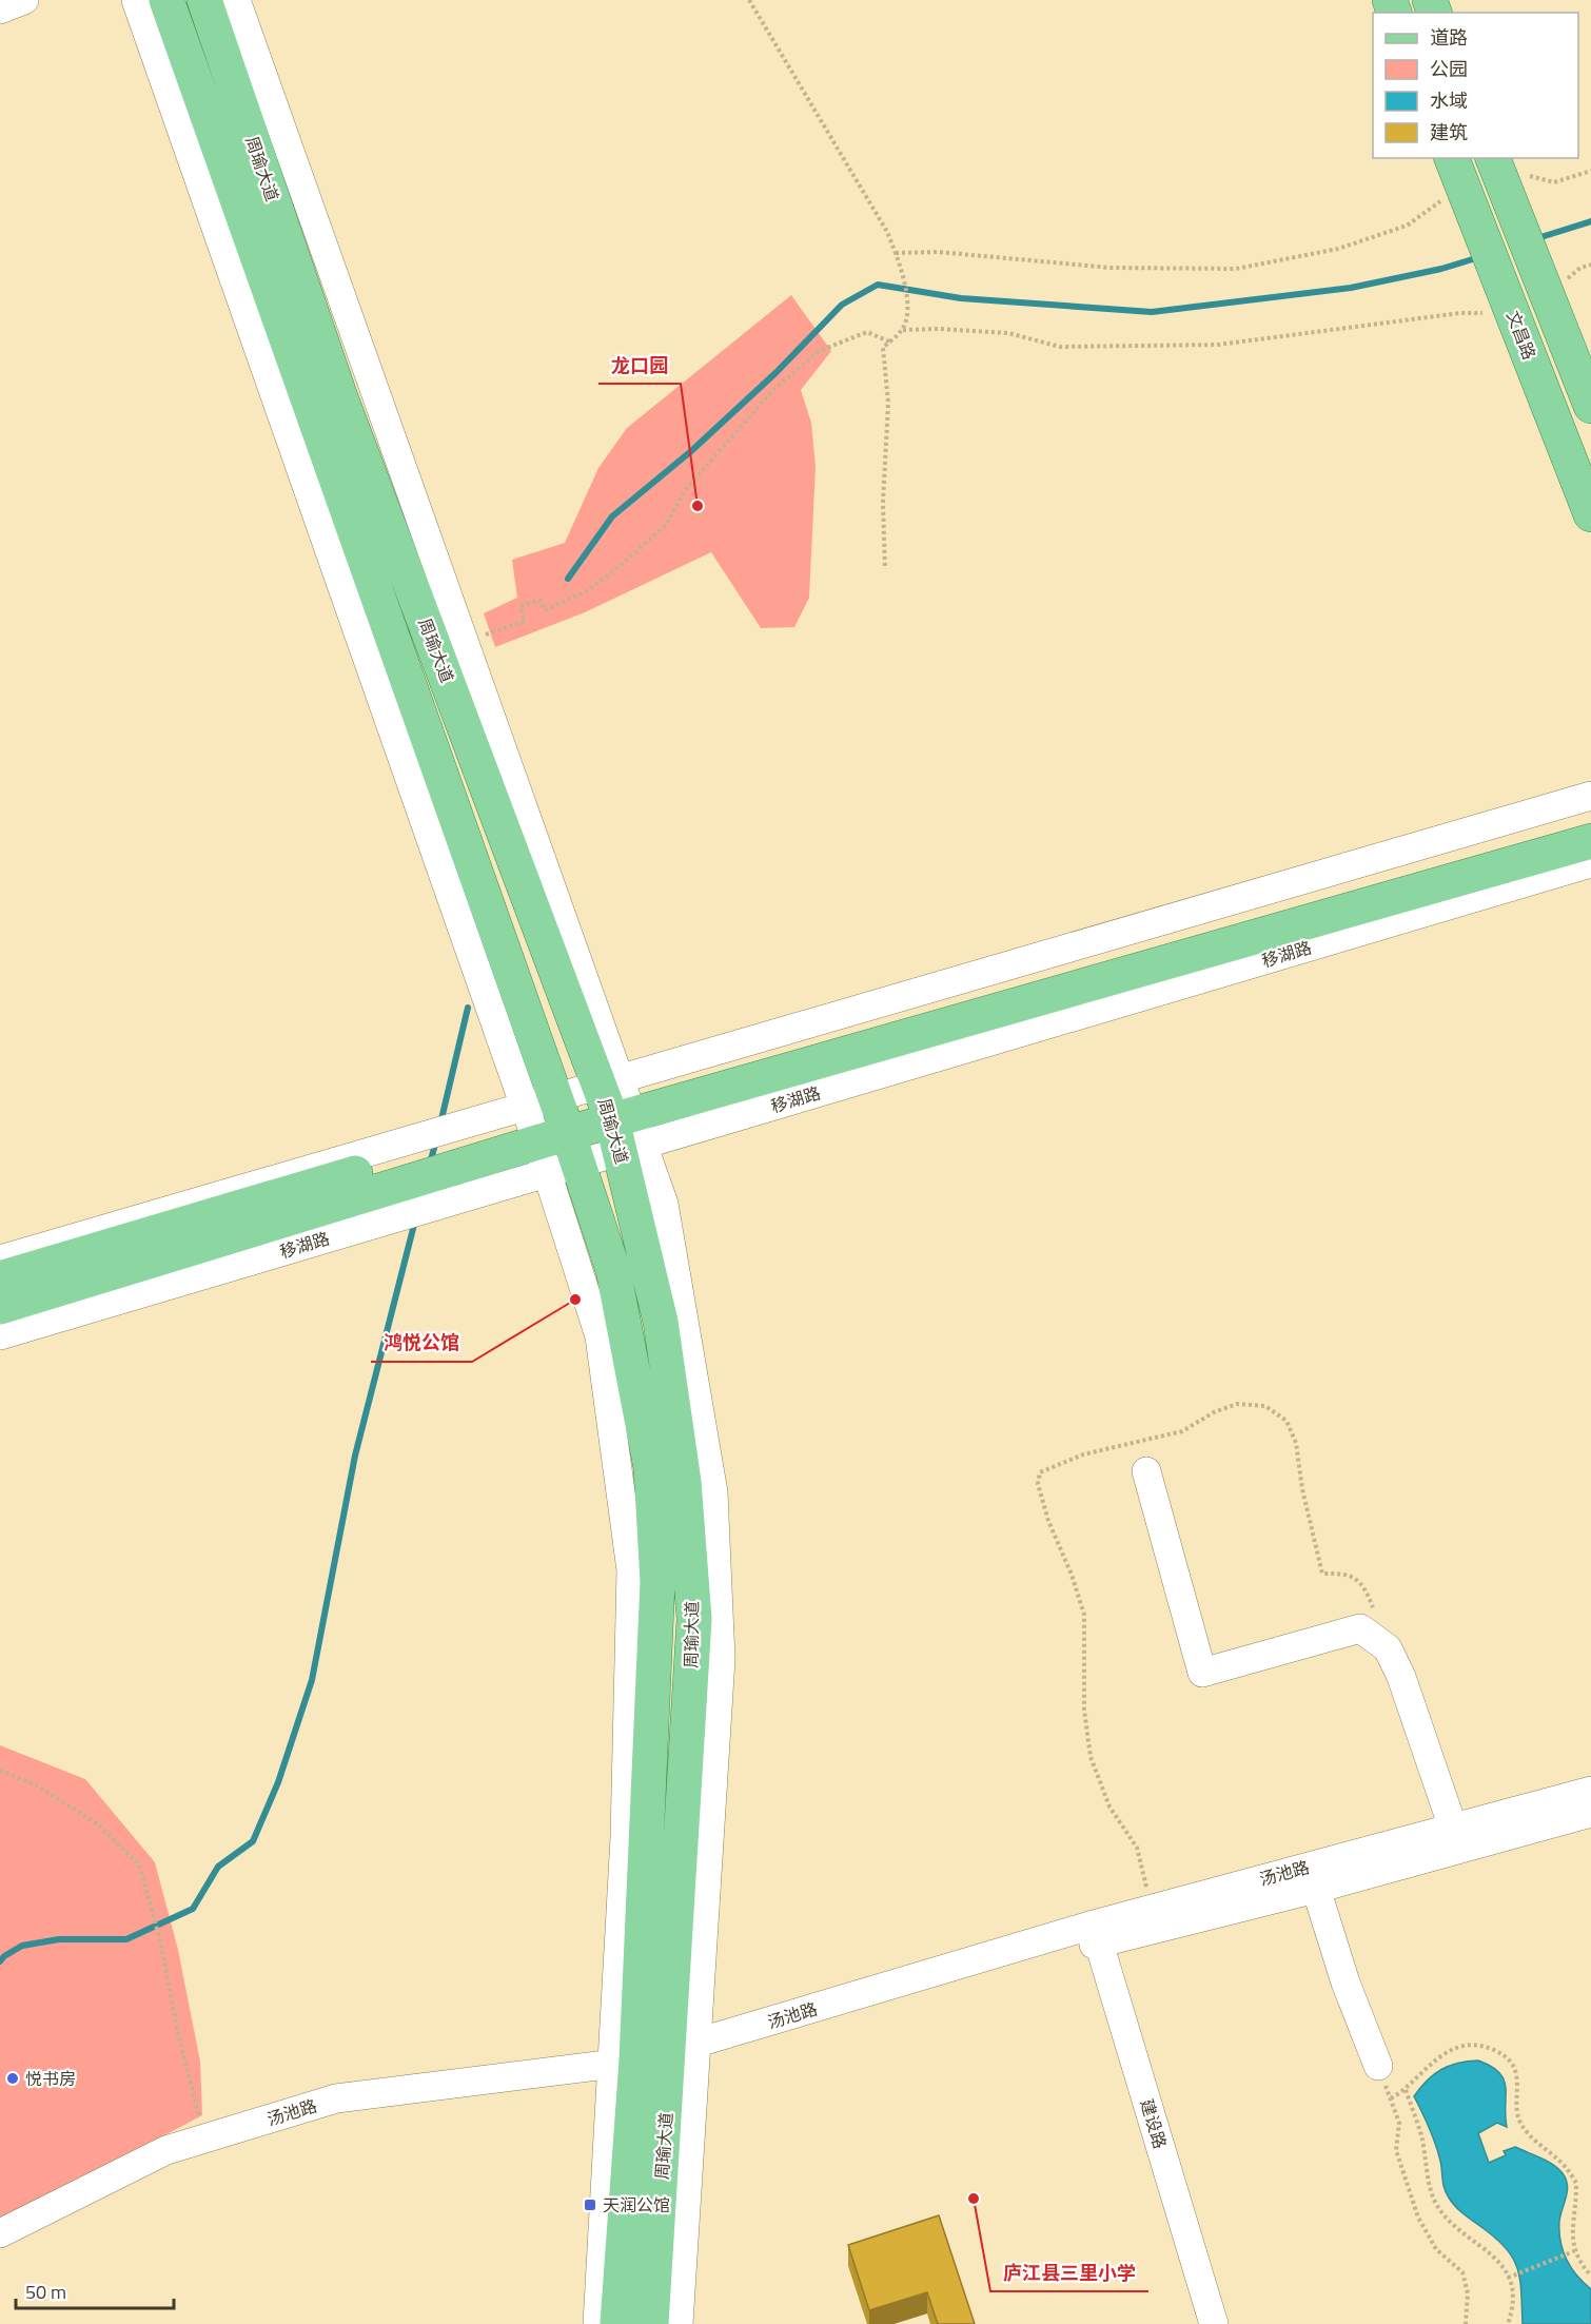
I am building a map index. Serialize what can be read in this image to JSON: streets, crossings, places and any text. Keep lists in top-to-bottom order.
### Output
{
  "streets": {
    "main road": ["周瑜大道", "文昌路", "移湖路"],
    "street": ["汤池路", "建设路"]
  },
  "crossings": [
    ["周瑜大道", "移湖路"],
    ["周瑜大道", "汤池路"],
    ["汤池路", "建设路"]
  ],
  "places": {
    "other": [
      "龙口园",
      "鸿悦公馆",
      "悦书房",
      "庐江县三里小学"
    ],
    "transit": ["天润公馆"]
  },
  "legend": [
    "道路",
    "公园",
    "水域",
    "建筑"
  ],
  "scale_bar": "50 m"
}
